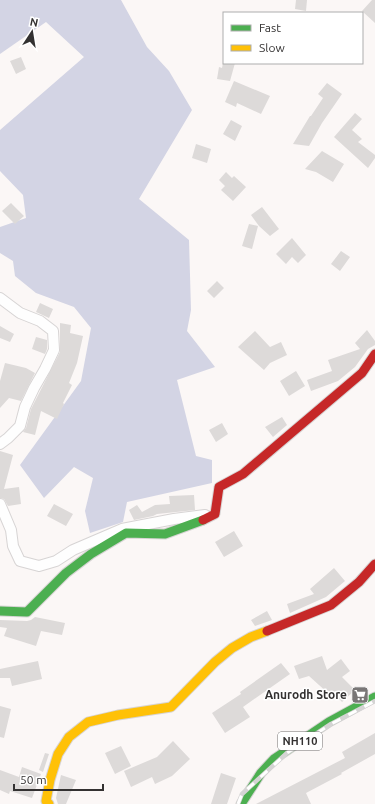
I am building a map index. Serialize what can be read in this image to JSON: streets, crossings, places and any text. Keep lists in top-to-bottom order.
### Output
{
  "streets": {
    "main road": ["NH110"]
  },
  "places": {
    "supermarket": ["Anurodh Store"]
  },
  "legend": ["Fast", "Slow"],
  "scale_bar": "50 m",
  "north": "top"
}
